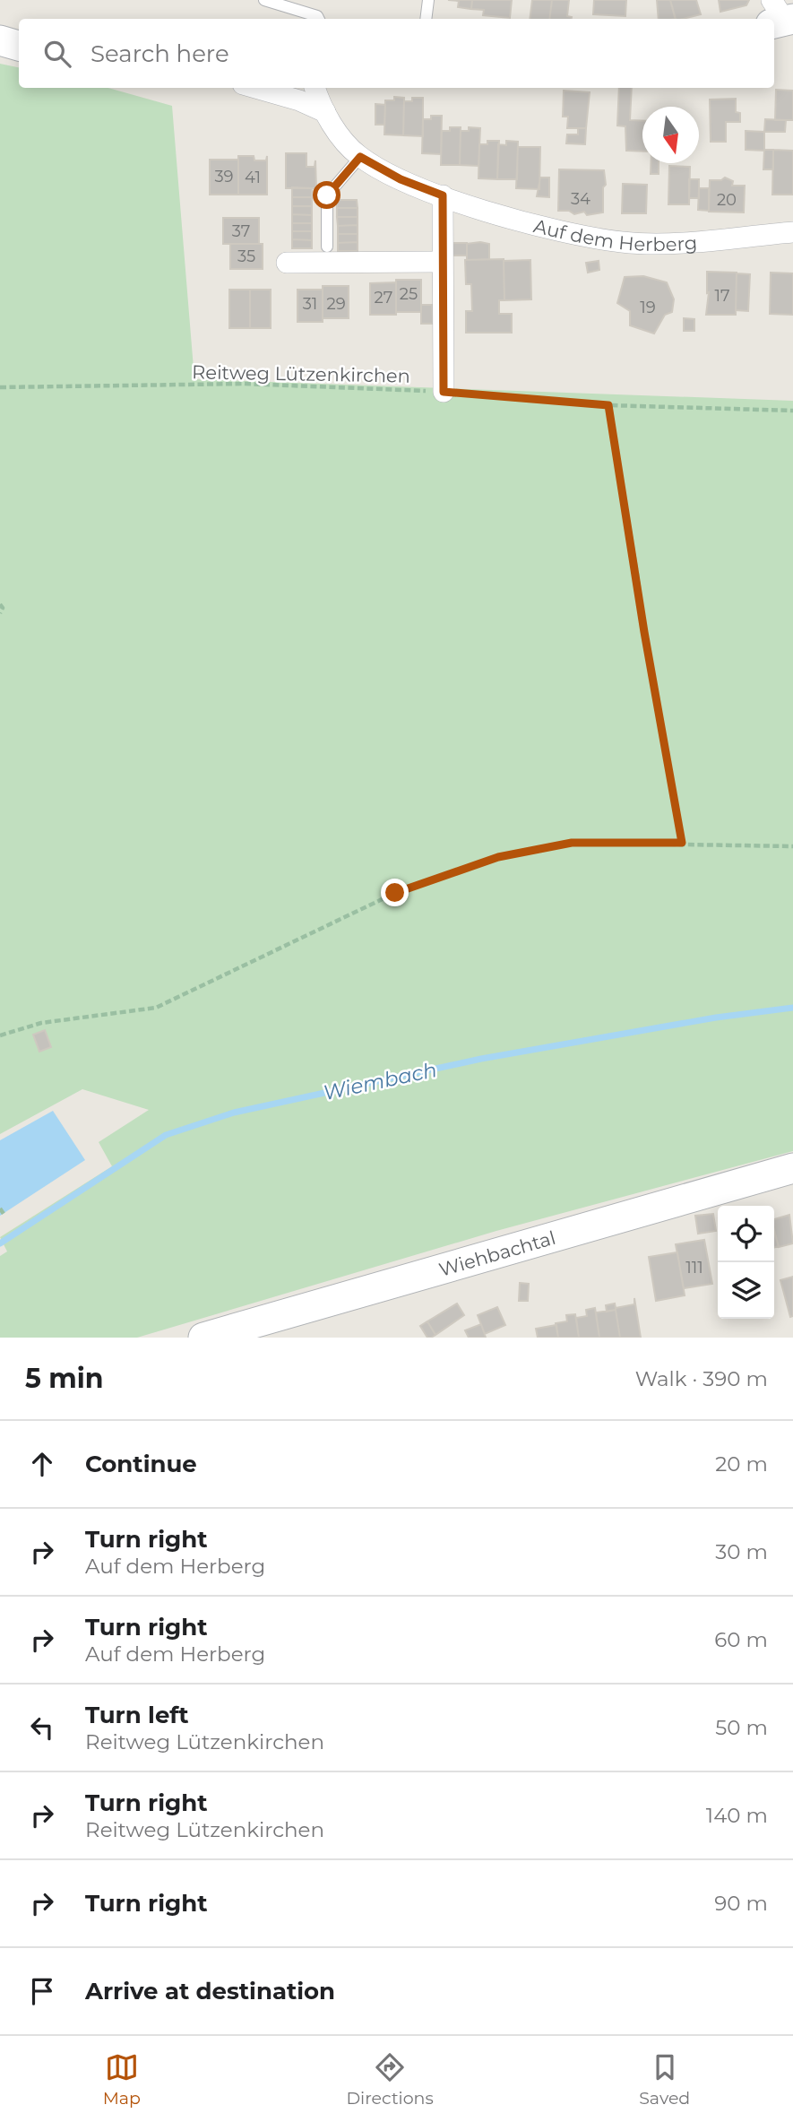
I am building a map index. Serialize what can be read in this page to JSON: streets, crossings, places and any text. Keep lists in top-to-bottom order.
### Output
{
  "streets": {
    "main road": ["Wiehbachtal"],
    "street": ["Auf dem Herberg"],
    "path": ["Reitweg Lützenkirchen"]
  },
  "water": ["Wiembach"],
  "house_numbers": [
    "39",
    "41",
    "34",
    "20",
    "37",
    "35",
    "25",
    "17",
    "27",
    "31",
    "29",
    "19",
    "111"
  ],
  "north": "bottom",
  "page": {
    "search": "Search here",
    "heading": ["5 min", "Walk · 390 m"],
    "list": [
      ["Continue", "20 m"],
      ["Turn right", "Auf dem Herberg", "30 m"],
      ["Turn right", "Auf dem Herberg", "60 m"],
      ["Turn left", "Reitweg Lützenkirchen", "50 m"],
      ["Turn right", "Reitweg Lützenkirchen", "140 m"],
      ["Turn right", "90 m"],
      "Arrive at destination"
    ],
    "nav": ["Map", "Directions", "Saved"]
  }
}
